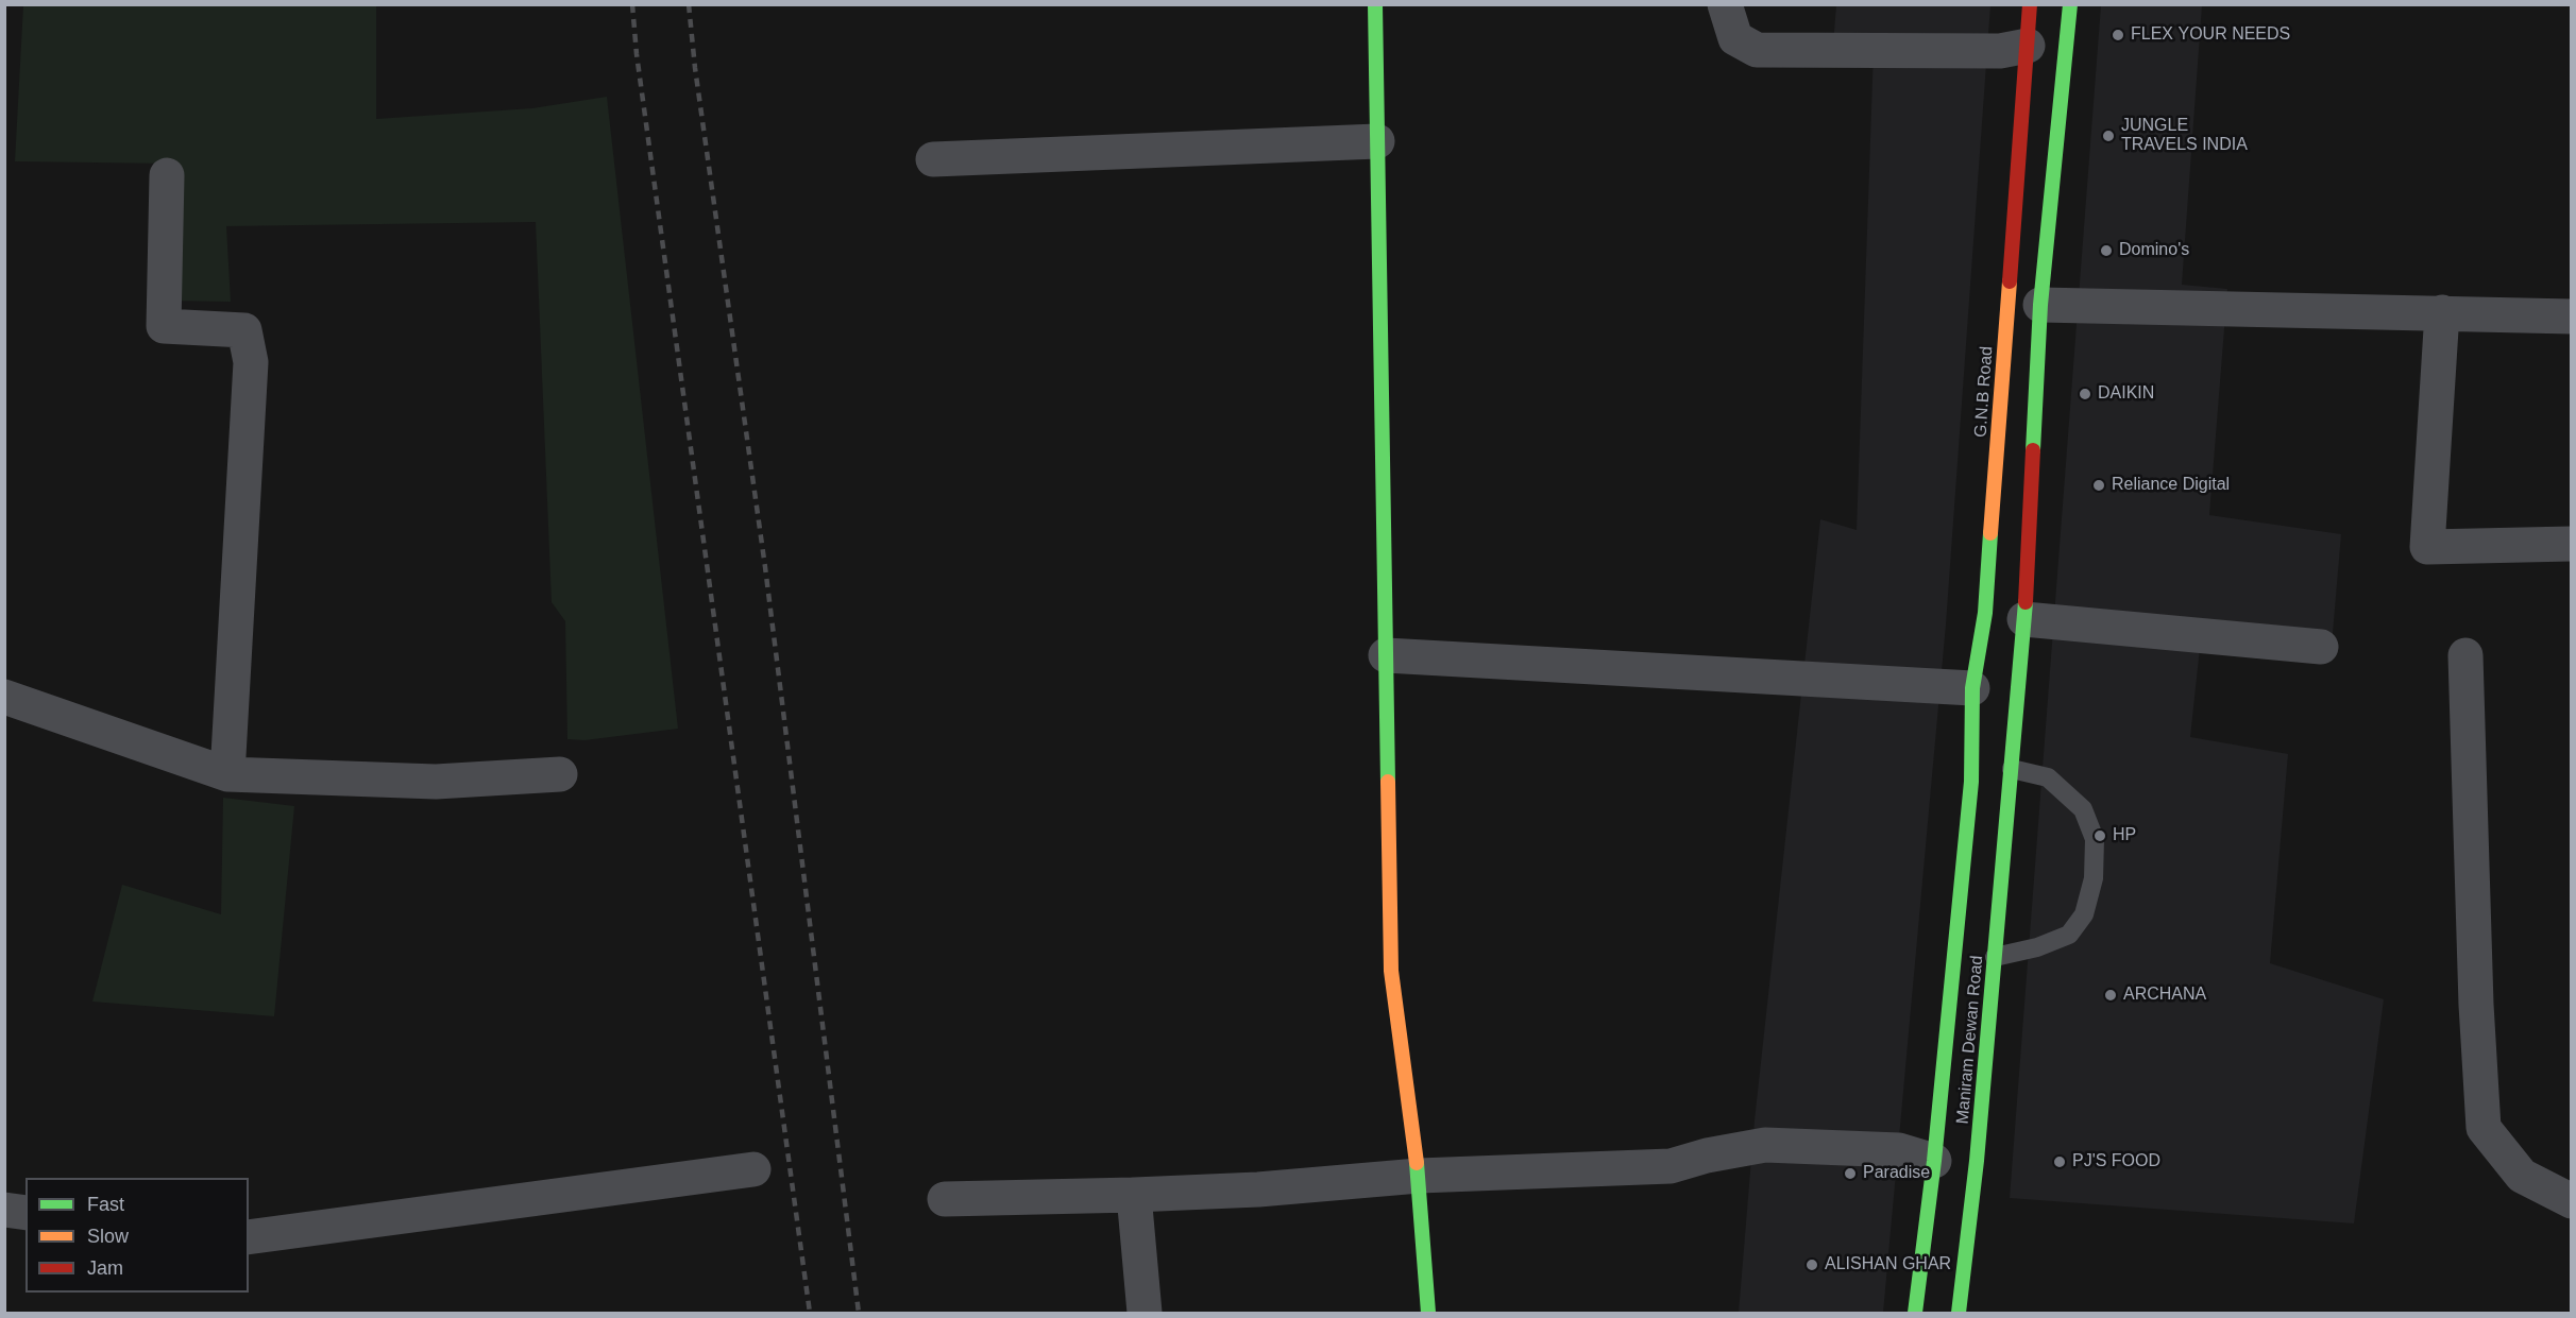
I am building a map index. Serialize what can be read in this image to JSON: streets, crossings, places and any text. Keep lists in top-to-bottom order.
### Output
{
  "streets": {
    "main road": ["G.N.B Road", "Maniram Dewan Road"]
  },
  "crossings": [
    ["G.N.B Road", "Maniram Dewan Road"]
  ],
  "places": [
    "FLEX YOUR NEEDS",
    "JUNGLE TRAVELS INDIA",
    "Domino's",
    "DAIKIN",
    "Reliance Digital",
    "HP",
    "ARCHANA",
    "PJ'S FOOD",
    "Paradise",
    "ALISHAN GHAR"
  ],
  "legend": ["Fast", "Slow", "Jam"]
}
